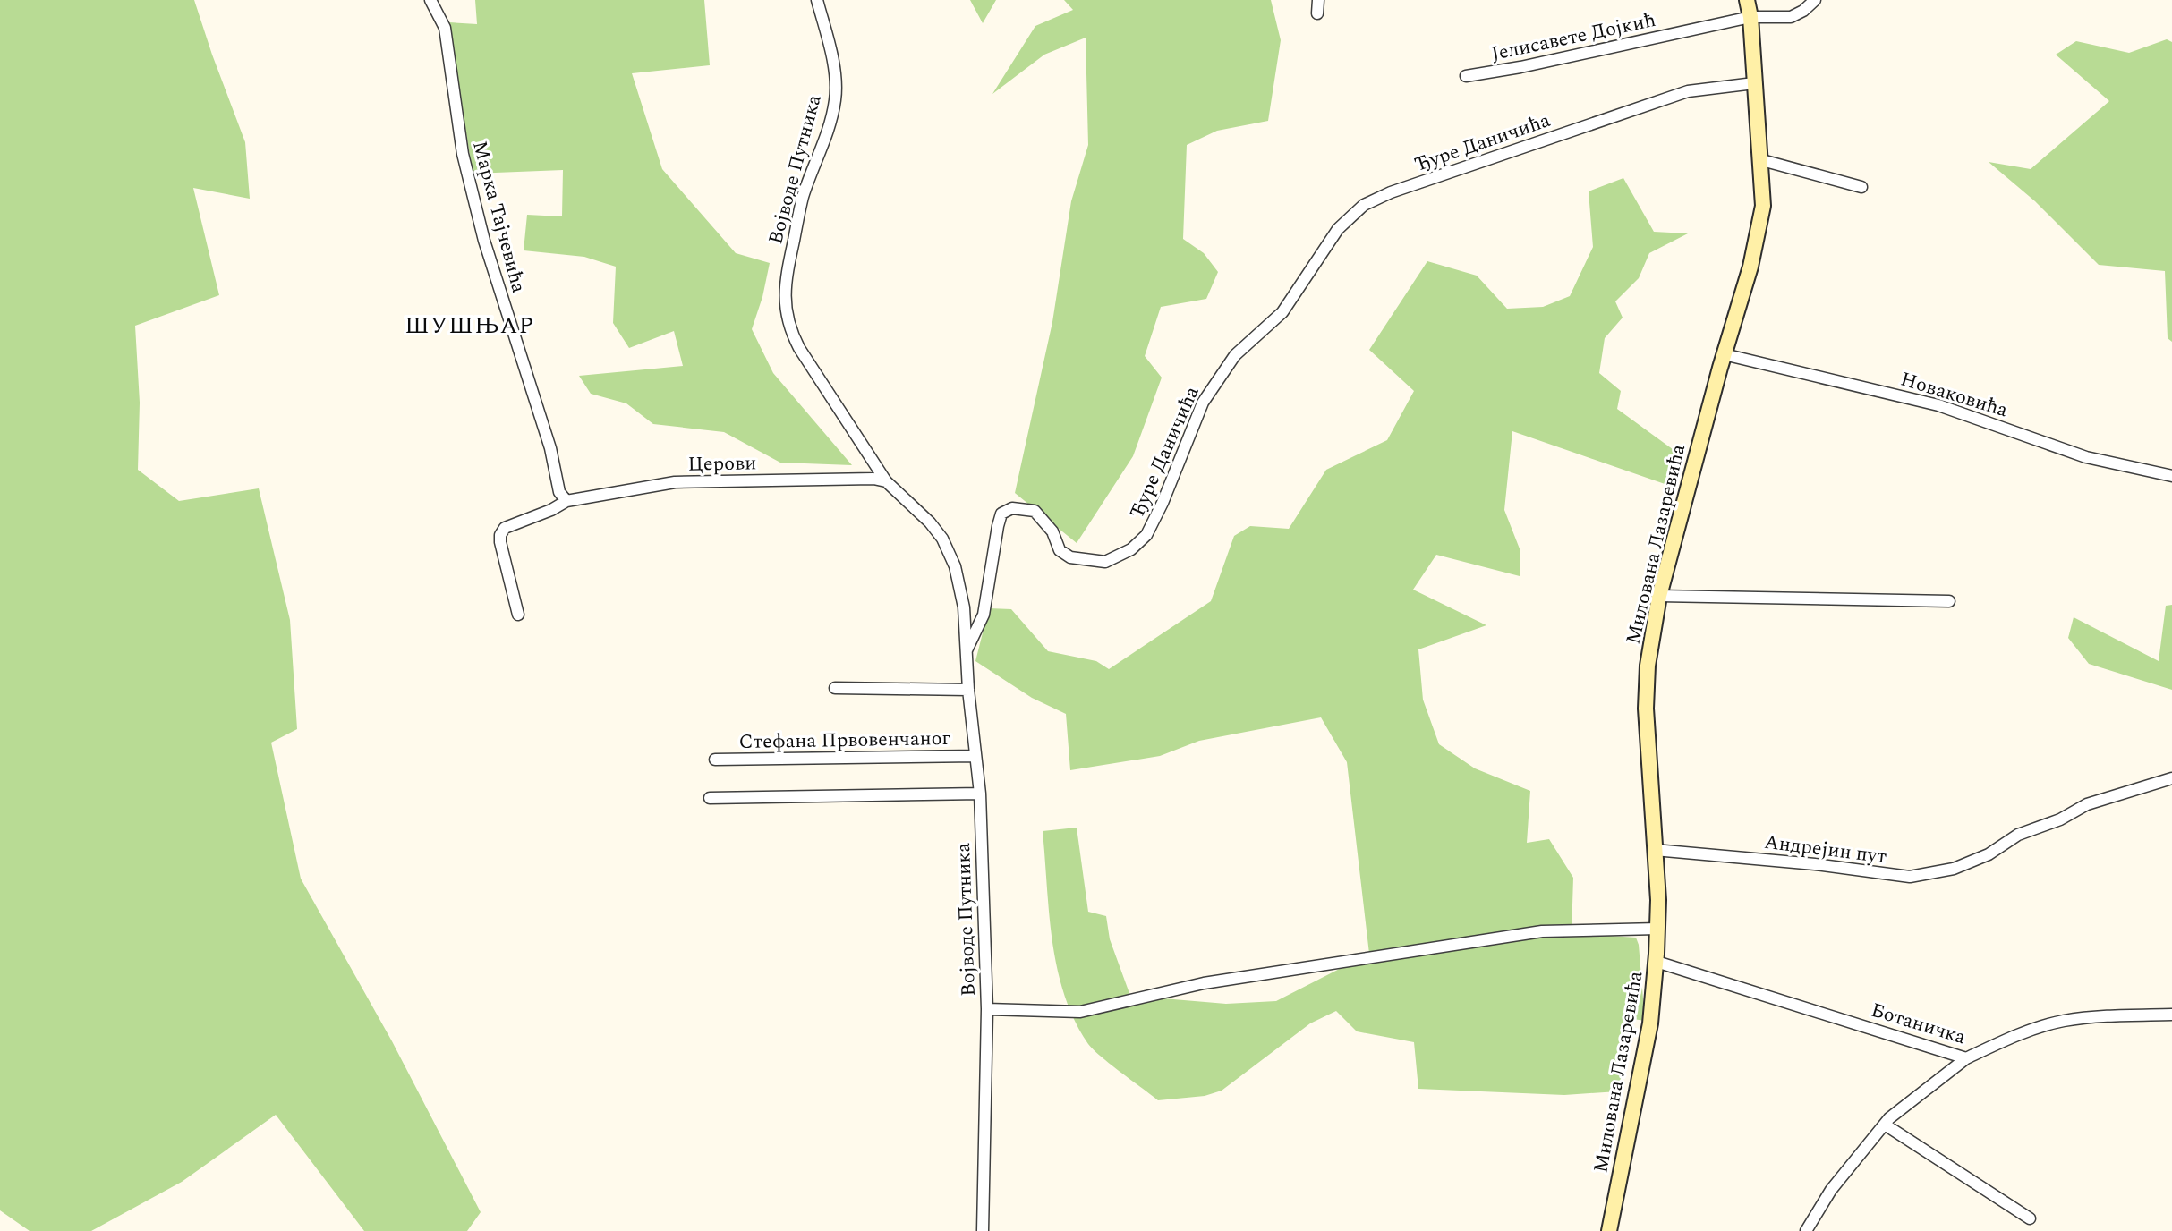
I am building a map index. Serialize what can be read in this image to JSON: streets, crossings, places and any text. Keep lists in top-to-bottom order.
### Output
{
  "streets": {
    "street": [
      "Јелисавете Дојкић",
      "Ђуре Даничића",
      "Војводе Путника",
      "Марка Тајчевића",
      "Новаковића",
      "Церови",
      "Милована Лазаревића",
      "Стефана Првовенчаног",
      "Андрејин пут",
      "Ботаничка"
    ]
  },
  "crossings": [
    ["Јелисавете Дојкић", "Милована Лазаревића"],
    ["Ђуре Даничића", "Војводе Путника"],
    ["Ђуре Даничића", "Милована Лазаревића"],
    ["Војводе Путника", "Церови"],
    ["Војводе Путника", "Стефана Првовенчаног"],
    ["Марка Тајчевића", "Церови"],
    ["Новаковића", "Милована Лазаревића"],
    ["Милована Лазаревића", "Андрејин пут"],
    ["Милована Лазаревића", "Ботаничка"]
  ],
  "districts": ["ШУШЊАР"]
}
